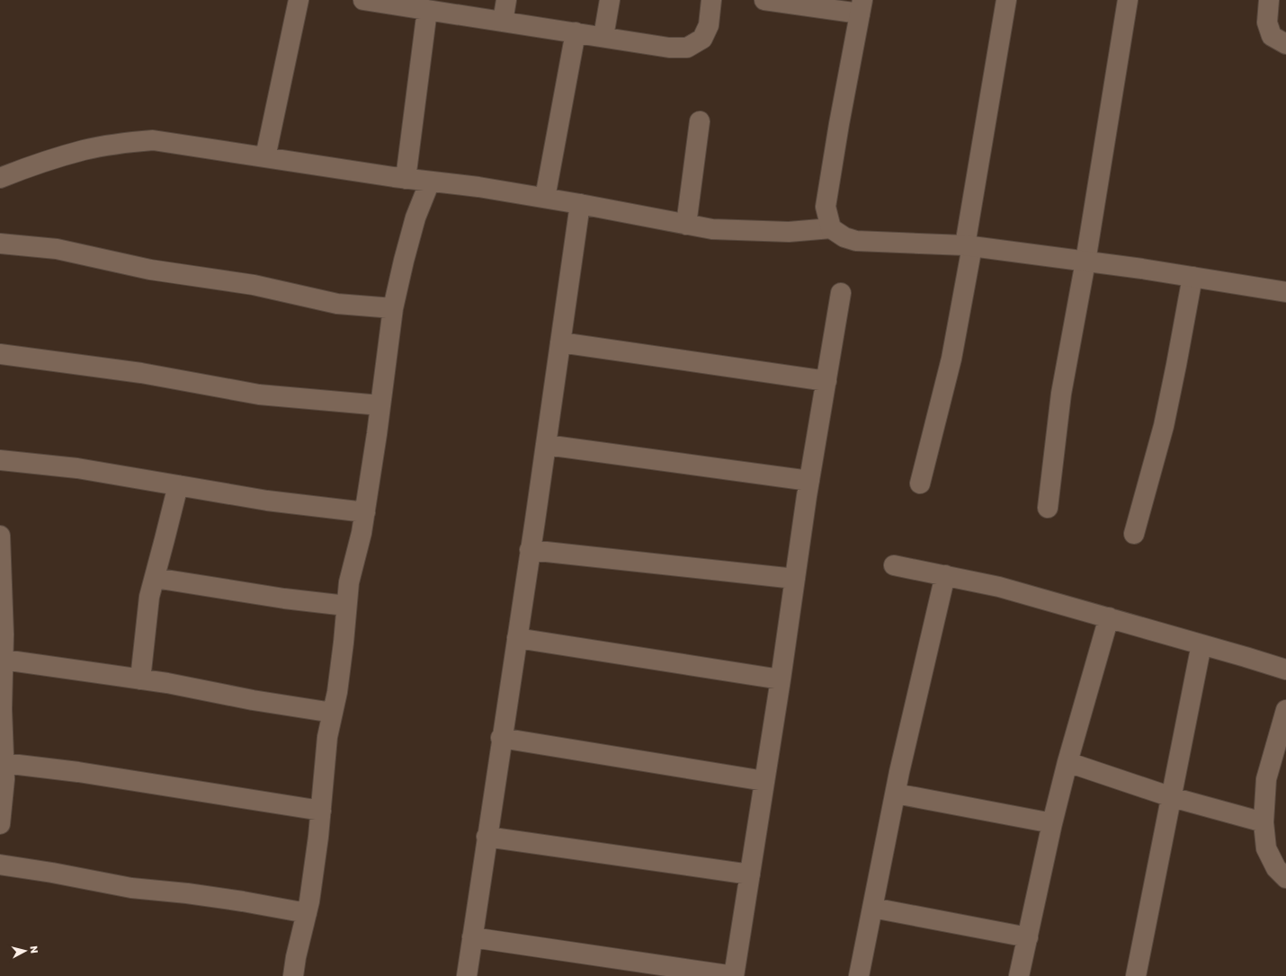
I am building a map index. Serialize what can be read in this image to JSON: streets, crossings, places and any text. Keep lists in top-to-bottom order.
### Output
{
  "north": "right"
}
